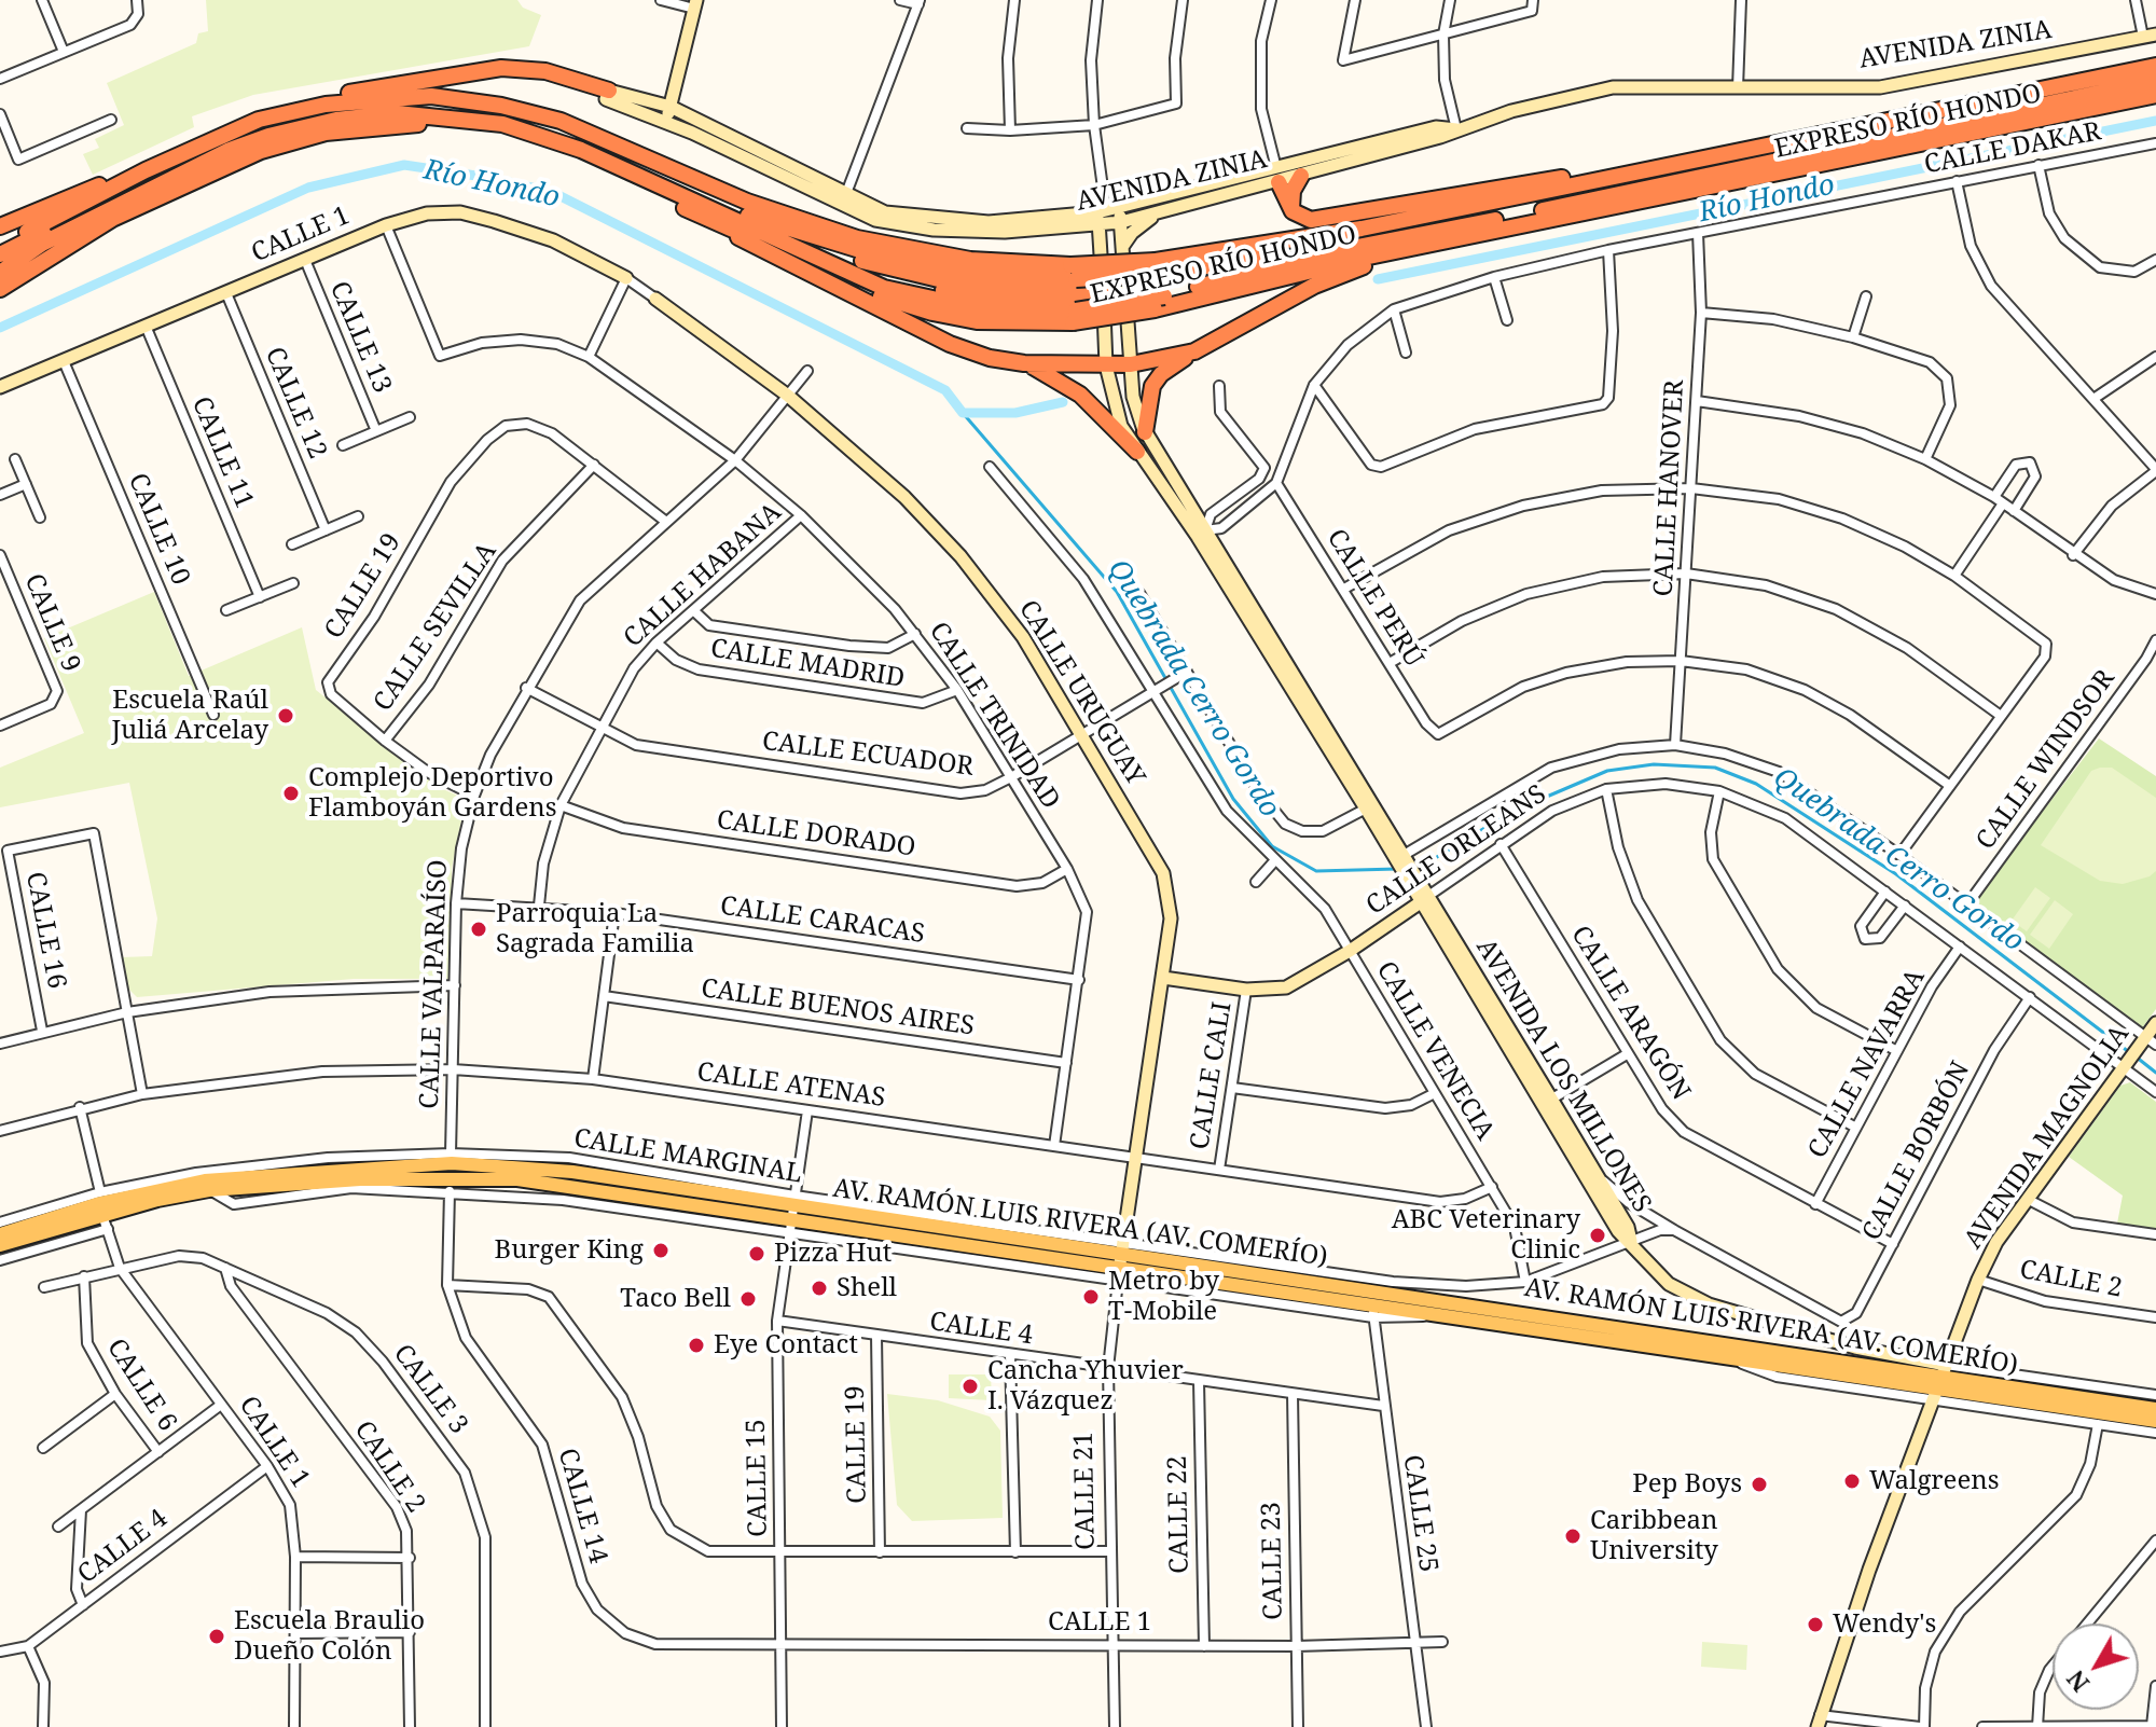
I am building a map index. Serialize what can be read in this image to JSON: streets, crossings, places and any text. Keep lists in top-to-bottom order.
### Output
{
  "streets": {
    "highway": ["EXPRESO RÍO HONDO"],
    "main road": ["AV. RAMÓN LUIS RIVERA (AV. COMERÍO)"],
    "street": [
      "AVENIDA ZINIA",
      "CALLE DAKAR",
      "CALLE 1",
      "CALLE 13",
      "CALLE 12",
      "CALLE 11",
      "CALLE HANOVER",
      "CALLE 10",
      "CALLE HABANA",
      "CALLE 19",
      "CALLE PERÚ",
      "CALLE 9",
      "CALLE SEVILLA",
      "CALLE MADRID",
      "CALLE URUGUAY",
      "CALLE TRINIDAD",
      "CALLE ECUADOR",
      "CALLE WINDSOR",
      "CALLE DORADO",
      "CALLE ORLEANS",
      "CALLE CARACAS",
      "CALLE 16",
      "CALLE VALPARAÍSO",
      "CALLE BUENOS AIRES",
      "CALLE ARAGÓN",
      "CALLE VENECIA",
      "CALLE NAVARRA",
      "CALLE CALI",
      "AVENIDA LOS MILLONES",
      "CALLE ATENAS",
      "AVENIDA MAGNOLIA",
      "CALLE BORBÓN",
      "CALLE MARGINAL",
      "CALLE 2",
      "CALLE 4",
      "CALLE 6",
      "CALLE 3",
      "CALLE 15",
      "CALLE 21",
      "CALLE 14",
      "CALLE 25",
      "CALLE 22",
      "CALLE 23"
    ]
  },
  "crossings": [
    ["AVENIDA ZINIA", "AVENIDA LOS MILLONES"],
    ["CALLE DAKAR", "CALLE HANOVER"],
    ["CALLE DAKAR", "CALLE PERÚ"],
    ["CALLE 1", "CALLE 13"],
    ["CALLE 1", "CALLE 12"],
    ["CALLE 1", "CALLE 11"],
    ["CALLE 1", "CALLE 10"],
    ["CALLE 1", "CALLE TRINIDAD"],
    ["CALLE 1", "AV. RAMÓN LUIS RIVERA (AV. COMERÍO)"],
    ["CALLE 1", "CALLE 4"],
    ["CALLE 1", "CALLE 3"],
    ["CALLE 1", "CALLE 15"],
    ["CALLE 1", "CALLE 21"],
    ["CALLE 1", "CALLE 14"],
    ["CALLE 1", "CALLE 25"],
    ["CALLE 1", "CALLE 22"],
    ["CALLE 1", "CALLE 23"],
    ["CALLE HANOVER", "CALLE PERÚ"],
    ["CALLE HABANA", "CALLE MADRID"],
    ["CALLE HABANA", "CALLE TRINIDAD"],
    ["CALLE HABANA", "CALLE ECUADOR"],
    ["CALLE HABANA", "CALLE DORADO"],
    ["CALLE HABANA", "CALLE CARACAS"],
    ["CALLE 19", "CALLE SEVILLA"],
    ["CALLE 19", "CALLE VALPARAÍSO"],
    ["CALLE 19", "CALLE 4"],
    ["CALLE MADRID", "CALLE TRINIDAD"],
    ["CALLE URUGUAY", "CALLE ECUADOR"],
    ["CALLE URUGUAY", "CALLE ORLEANS"],
    ["CALLE URUGUAY", "CALLE VALPARAÍSO"],
    ["CALLE URUGUAY", "CALLE ATENAS"],
    ["CALLE URUGUAY", "CALLE MARGINAL"],
    ["CALLE URUGUAY", "AV. RAMÓN LUIS RIVERA (AV. COMERÍO)"],
    ["CALLE URUGUAY", "CALLE 21"],
    ["CALLE TRINIDAD", "CALLE ECUADOR"],
    ["CALLE TRINIDAD", "CALLE DORADO"],
    ["CALLE TRINIDAD", "CALLE CARACAS"],
    ["CALLE TRINIDAD", "CALLE VALPARAÍSO"],
    ["CALLE TRINIDAD", "CALLE BUENOS AIRES"],
    ["CALLE TRINIDAD", "CALLE ATENAS"],
    ["CALLE ECUADOR", "CALLE VALPARAÍSO"],
    ["CALLE ECUADOR", "CALLE VENECIA"],
    ["CALLE ORLEANS", "CALLE ARAGÓN"],
    ["CALLE ORLEANS", "CALLE VENECIA"],
    ["CALLE ORLEANS", "CALLE NAVARRA"],
    ["CALLE ORLEANS", "CALLE CALI"],
    ["CALLE ORLEANS", "AVENIDA LOS MILLONES"],
    ["CALLE ORLEANS", "AVENIDA MAGNOLIA"],
    ["CALLE ORLEANS", "CALLE BORBÓN"],
    ["CALLE CARACAS", "CALLE VALPARAÍSO"],
    ["CALLE VALPARAÍSO", "CALLE ATENAS"],
    ["CALLE VALPARAÍSO", "CALLE MARGINAL"],
    ["CALLE ARAGÓN", "CALLE NAVARRA"],
    ["CALLE ARAGÓN", "CALLE BORBÓN"],
    ["CALLE VENECIA", "CALLE ATENAS"],
    ["CALLE VENECIA", "CALLE MARGINAL"],
    ["CALLE CALI", "CALLE ATENAS"],
    ["AVENIDA LOS MILLONES", "CALLE MARGINAL"],
    ["CALLE ATENAS", "CALLE 15"],
    ["AVENIDA MAGNOLIA", "AV. RAMÓN LUIS RIVERA (AV. COMERÍO)"],
    ["AVENIDA MAGNOLIA", "CALLE 2"],
    ["CALLE BORBÓN", "CALLE MARGINAL"],
    ["CALLE MARGINAL", "AV. RAMÓN LUIS RIVERA (AV. COMERÍO)"],
    ["CALLE MARGINAL", "CALLE 15"],
    ["CALLE MARGINAL", "CALLE 21"],
    ["CALLE MARGINAL", "CALLE 14"],
    ["AV. RAMÓN LUIS RIVERA (AV. COMERÍO)", "CALLE 15"],
    ["AV. RAMÓN LUIS RIVERA (AV. COMERÍO)", "CALLE 21"],
    ["AV. RAMÓN LUIS RIVERA (AV. COMERÍO)", "CALLE 25"],
    ["CALLE 2", "CALLE 3"],
    ["CALLE 4", "CALLE 15"],
    ["CALLE 4", "CALLE 21"],
    ["CALLE 4", "CALLE 25"],
    ["CALLE 4", "CALLE 22"],
    ["CALLE 4", "CALLE 23"],
    ["CALLE 15", "CALLE 14"]
  ],
  "water": ["Río Hondo", "Quebrada Cerro Gordo"],
  "places": [
    "Escuela Raúl Juliá Arcelay",
    "Complejo Deportivo Flamboyán Gardens",
    "Parroquia La Sagrada Familia",
    "ABC Veterinary Clinic",
    "Burger King",
    "Pizza Hut",
    "Shell",
    "Metro by T-Mobile",
    "Taco Bell",
    "Eye Contact",
    "Cancha Yhuvier I. Vázquez",
    "Walgreens",
    "Pep Boys",
    "Caribbean University",
    "Wendy's",
    "Escuela Braulio Dueño Colón"
  ],
  "north": "bottom left"
}
